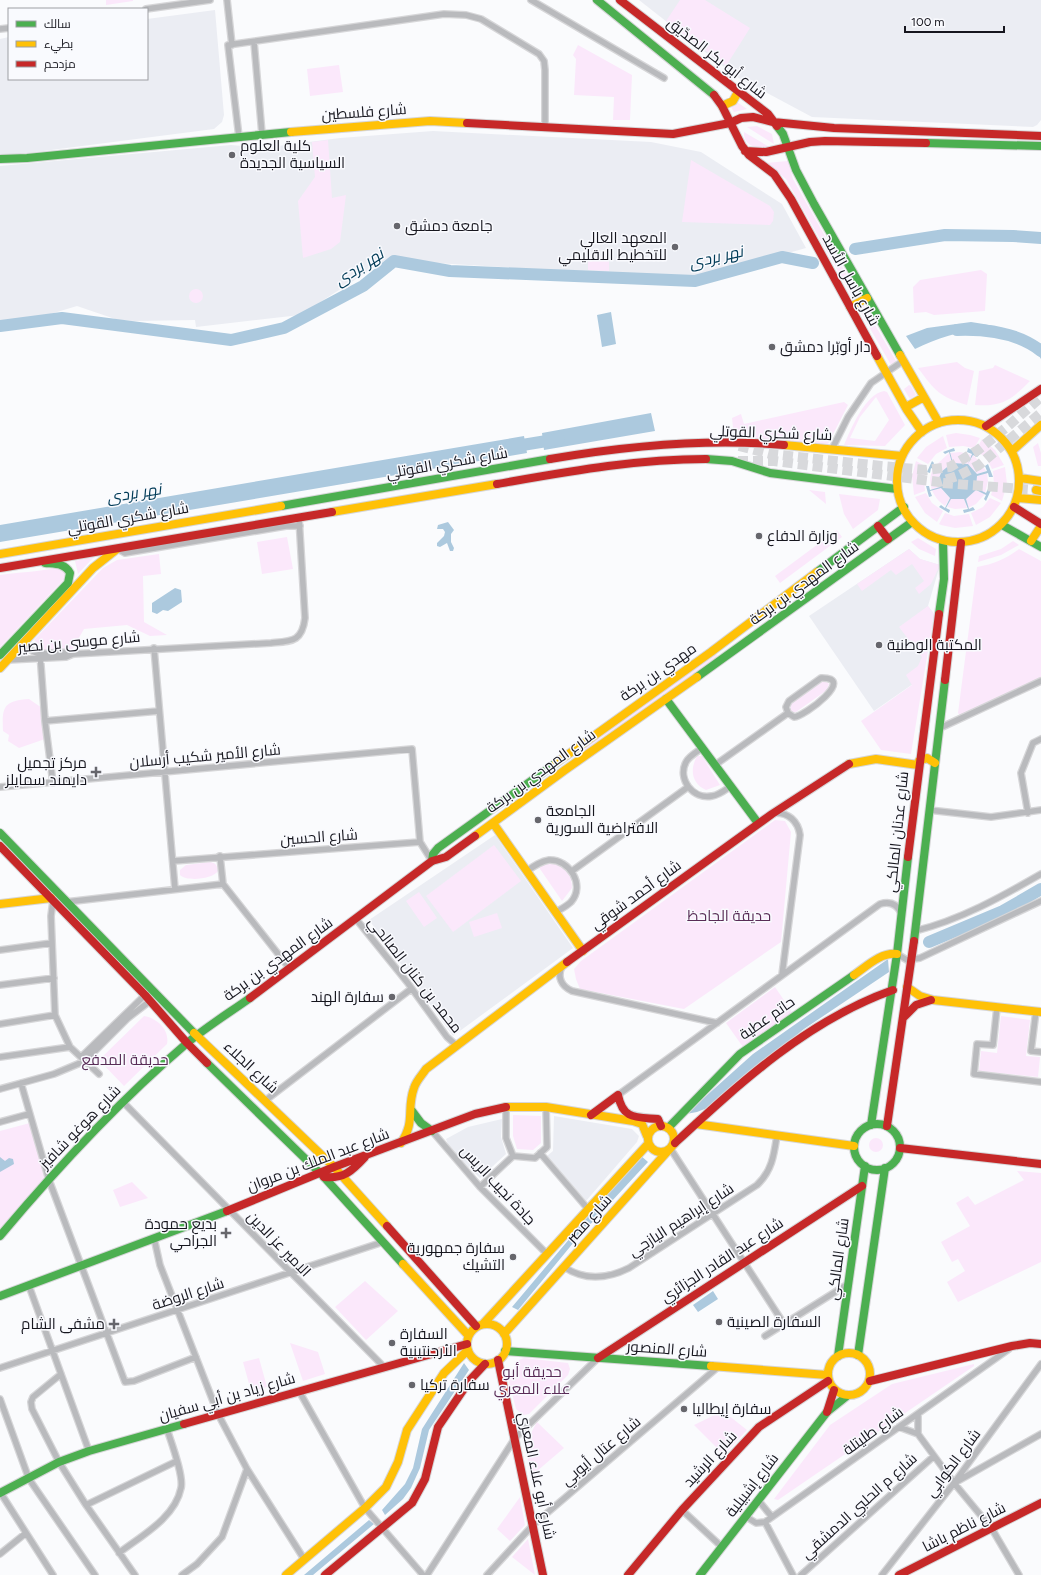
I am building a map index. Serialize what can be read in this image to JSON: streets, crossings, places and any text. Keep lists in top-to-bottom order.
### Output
{
  "streets": {
    "main road": [
      "شارع أبو بكر الصدّيق",
      "شارع فلسطين",
      "شارع باسل الأسد",
      "شارع شكري القوتلي",
      "شارع المهدي بن بركة",
      "مهدي بن بركة",
      "شارع عدنان المالكي",
      "شارع أحمد شوقي",
      "حاتم عطية",
      "شارع الجلاء",
      "شارع هوغو شافيز",
      "شارع عبد الملك بن مروان",
      "شارع مصر",
      "شارع المالكي",
      "شارع عبد القادر الجزائري",
      "شارع المنصور",
      "شارع زياد بن أبي سفيان",
      "شارع الرشيد",
      "شارع أبو علاء المعري",
      "شارع إشبيلية",
      "شارع ناظم باشا"
    ],
    "street": [
      "شارع موسى بن نصير",
      "شارع الأمير شكيب أرسلان",
      "شارع الحسين",
      "محمد بن كنان الصالحي",
      "جادة نجيب الريس",
      "شارع إبراهيم اليازجي",
      "الامير عز الدين",
      "شارع الروضة",
      "شارع طليتلة",
      "شارع عتال أيوبي",
      "شارع الكوابي",
      "شارع م الحلبي الدمشقي"
    ]
  },
  "crossings": [
    ["شارع أبو بكر الصدّيق", "شارع فلسطين"],
    ["شارع أبو بكر الصدّيق", "شارع باسل الأسد"],
    ["شارع باسل الأسد", "شارع شكري القوتلي"],
    ["شارع باسل الأسد", "شارع المهدي بن بركة"],
    ["شارع باسل الأسد", "مهدي بن بركة"],
    ["شارع باسل الأسد", "شارع عدنان المالكي"],
    ["شارع شكري القوتلي", "شارع المهدي بن بركة"],
    ["شارع شكري القوتلي", "شارع موسى بن نصير"],
    ["شارع شكري القوتلي", "مهدي بن بركة"],
    ["شارع شكري القوتلي", "شارع عدنان المالكي"],
    ["شارع المهدي بن بركة", "مهدي بن بركة"],
    ["شارع المهدي بن بركة", "شارع عدنان المالكي"],
    ["شارع المهدي بن بركة", "محمد بن كنان الصالحي"],
    ["شارع المهدي بن بركة", "شارع الجلاء"],
    ["شارع المهدي بن بركة", "شارع هوغو شافيز"],
    ["مهدي بن بركة", "شارع عدنان المالكي"],
    ["شارع الأمير شكيب أرسلان", "شارع الحسين"],
    ["شارع عدنان المالكي", "شارع أحمد شوقي"],
    ["شارع عدنان المالكي", "حاتم عطية"],
    ["شارع عدنان المالكي", "شارع المالكي"],
    ["شارع أحمد شوقي", "محمد بن كنان الصالحي"],
    ["شارع أحمد شوقي", "شارع عبد الملك بن مروان"],
    ["حاتم عطية", "شارع عبد الملك بن مروان"],
    ["حاتم عطية", "شارع مصر"],
    ["شارع الجلاء", "شارع هوغو شافيز"],
    ["شارع الجلاء", "شارع عبد الملك بن مروان"],
    ["شارع الجلاء", "شارع مصر"],
    ["شارع الجلاء", "شارع الروضة"],
    ["شارع الجلاء", "شارع المنصور"],
    ["شارع الجلاء", "شارع زياد بن أبي سفيان"],
    ["شارع الجلاء", "شارع أبو علاء المعري"],
    ["شارع هوغو شافيز", "الامير عز الدين"],
    ["شارع عبد الملك بن مروان", "جادة نجيب الريس"],
    ["شارع عبد الملك بن مروان", "شارع مصر"],
    ["شارع عبد الملك بن مروان", "الامير عز الدين"],
    ["جادة نجيب الريس", "شارع مصر"],
    ["شارع مصر", "شارع إبراهيم اليازجي"],
    ["شارع مصر", "شارع المنصور"],
    ["شارع مصر", "شارع زياد بن أبي سفيان"],
    ["شارع مصر", "شارع أبو علاء المعري"],
    ["الامير عز الدين", "شارع الروضة"],
    ["الامير عز الدين", "شارع زياد بن أبي سفيان"],
    ["شارع المالكي", "شارع عبد القادر الجزائري"],
    ["شارع المالكي", "شارع المنصور"],
    ["شارع المالكي", "شارع الرشيد"],
    ["شارع عبد القادر الجزائري", "شارع المنصور"],
    ["شارع المنصور", "شارع زياد بن أبي سفيان"],
    ["شارع المنصور", "شارع عتال أيوبي"],
    ["شارع المنصور", "شارع الرشيد"],
    ["شارع المنصور", "شارع أبو علاء المعري"],
    ["شارع زياد بن أبي سفيان", "شارع أبو علاء المعري"],
    ["شارع عتال أيوبي", "شارع أبو علاء المعري"]
  ],
  "water": ["نهر بردى"],
  "parks": ["حديقة الجاحظ", "حديقة المدفع", "حديقة أبو علاء المعري"],
  "places": {
    "other": [
      "كلية العلوم السياسية الجديدة",
      "جامعة دمشق",
      "المعهد العالي للتخطيط الاقليمي",
      "دار أوبّرا دمشق",
      "وزارة الدفاع",
      "المكتبة الوطنية",
      "الجامعة الافتراضية السورية",
      "سفارة الهند",
      "سفارة جمهورية التشيك",
      "السفارة الصينية",
      "السفارة الأرجنتينية",
      "سفارة تركيا",
      "سفارة إيطاليا"
    ],
    "health": ["مركز تجميل دايمند سمايلز", "بديع حمودة الجراحي", "مشفى الشام"]
  },
  "legend": ["سالك", "بطيء", "مزدحم"],
  "scale_bar": "100 m"
}
